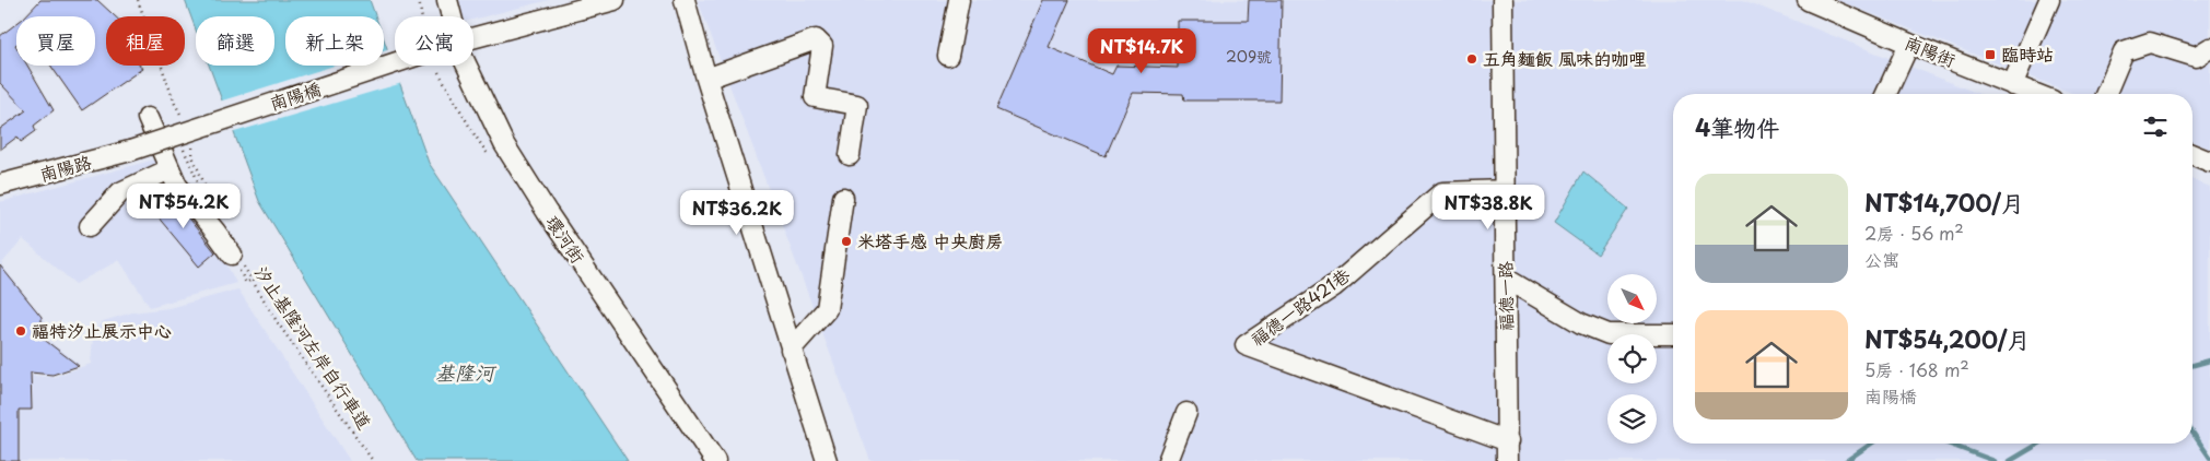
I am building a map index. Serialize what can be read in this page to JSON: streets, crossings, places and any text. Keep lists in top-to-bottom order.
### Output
{
  "streets": {
    "street": [
      "南陽街",
      "南陽橋",
      "南陽路",
      "環河街",
      "福德一路",
      "福德一路421巷"
    ],
    "path": ["汐止基隆河左岸自行車道"]
  },
  "crossings": [
    ["南陽橋", "南陽路"],
    ["福德一路", "福德一路421巷"]
  ],
  "water": ["基隆河"],
  "places": {
    "transit": ["臨時站"],
    "other": ["五角麵飯 風味的咖哩", "米塔手感 中央廚房", "福特汐止展示中心"]
  },
  "house_numbers": ["209號"],
  "north": "bottom right",
  "page": {
    "chip": [
      "買屋",
      "租屋",
      "篩選",
      "新上架",
      "公寓"
    ],
    "price": [
      "NT$14.7K",
      "NT$54.2K",
      "NT$38.8K",
      "NT$36.2K"
    ],
    "heading": "4筆物件",
    "list": [
      {
        "name": "NT$14,700/月",
        "note": "2房 · 56 m² · 公寓"
      },
      {
        "name": "NT$54,200/月",
        "note": "5房 · 168 m² · 南陽橋"
      }
    ]
  }
}
